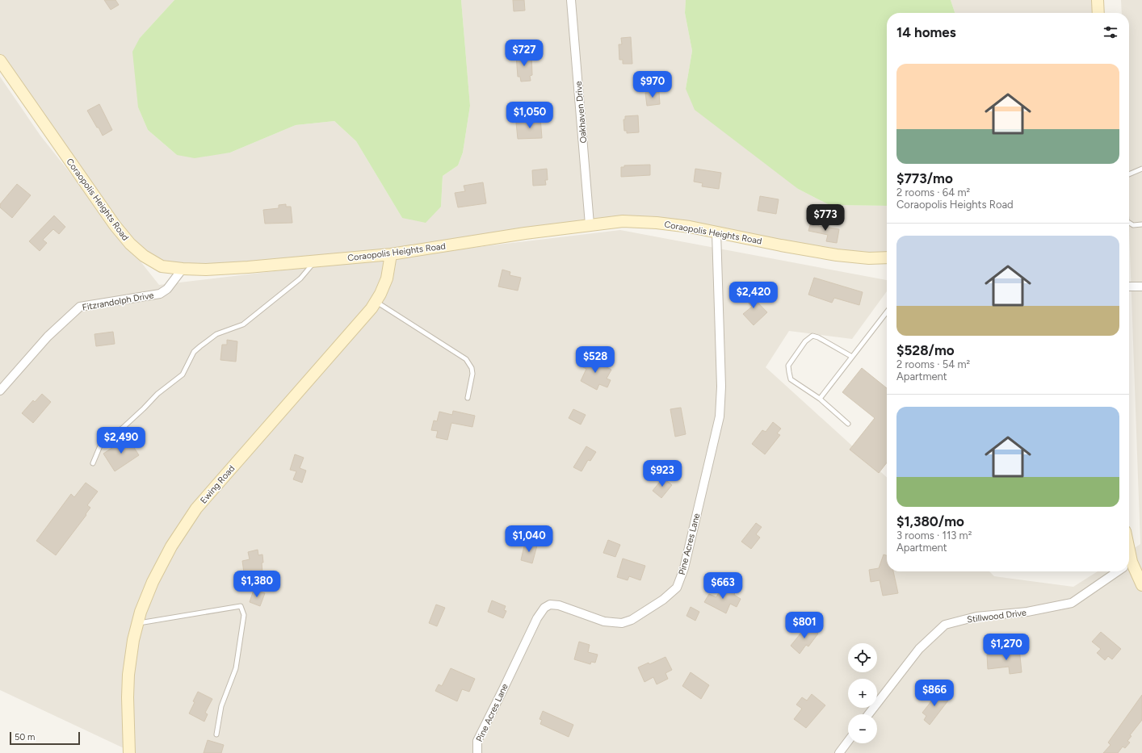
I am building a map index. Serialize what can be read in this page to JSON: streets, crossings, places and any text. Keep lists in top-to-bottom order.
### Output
{
  "streets": {
    "street": [
      "Oakhaven Drive",
      "Coraopolis Heights Road",
      "Fitzrandolph Drive",
      "Ewing Road",
      "Pine Acres Lane",
      "Stillwood Drive"
    ]
  },
  "crossings": [
    ["Oakhaven Drive", "Coraopolis Heights Road"],
    ["Coraopolis Heights Road", "Fitzrandolph Drive"],
    ["Coraopolis Heights Road", "Ewing Road"],
    ["Coraopolis Heights Road", "Pine Acres Lane"]
  ],
  "scale_bar": "50 m",
  "page": {
    "heading": "14 homes",
    "price": [
      "$727",
      "$970",
      "$1,050",
      "$773",
      "$2,420",
      "$528",
      "$2,490",
      "$923",
      "$1,040",
      "$1,380",
      "$663",
      "$801",
      "$1,270",
      "$866"
    ],
    "list": [
      {
        "name": "$773/mo",
        "note": "2 rooms · 64 m² · Coraopolis Heights Road"
      },
      {
        "name": "$528/mo",
        "note": "2 rooms · 54 m² · Apartment"
      },
      {
        "name": "$1,380/mo",
        "note": "3 rooms · 113 m² · Apartment"
      }
    ],
    "map_buttons": ["+", "−"],
    "scale": "50 m"
  }
}
